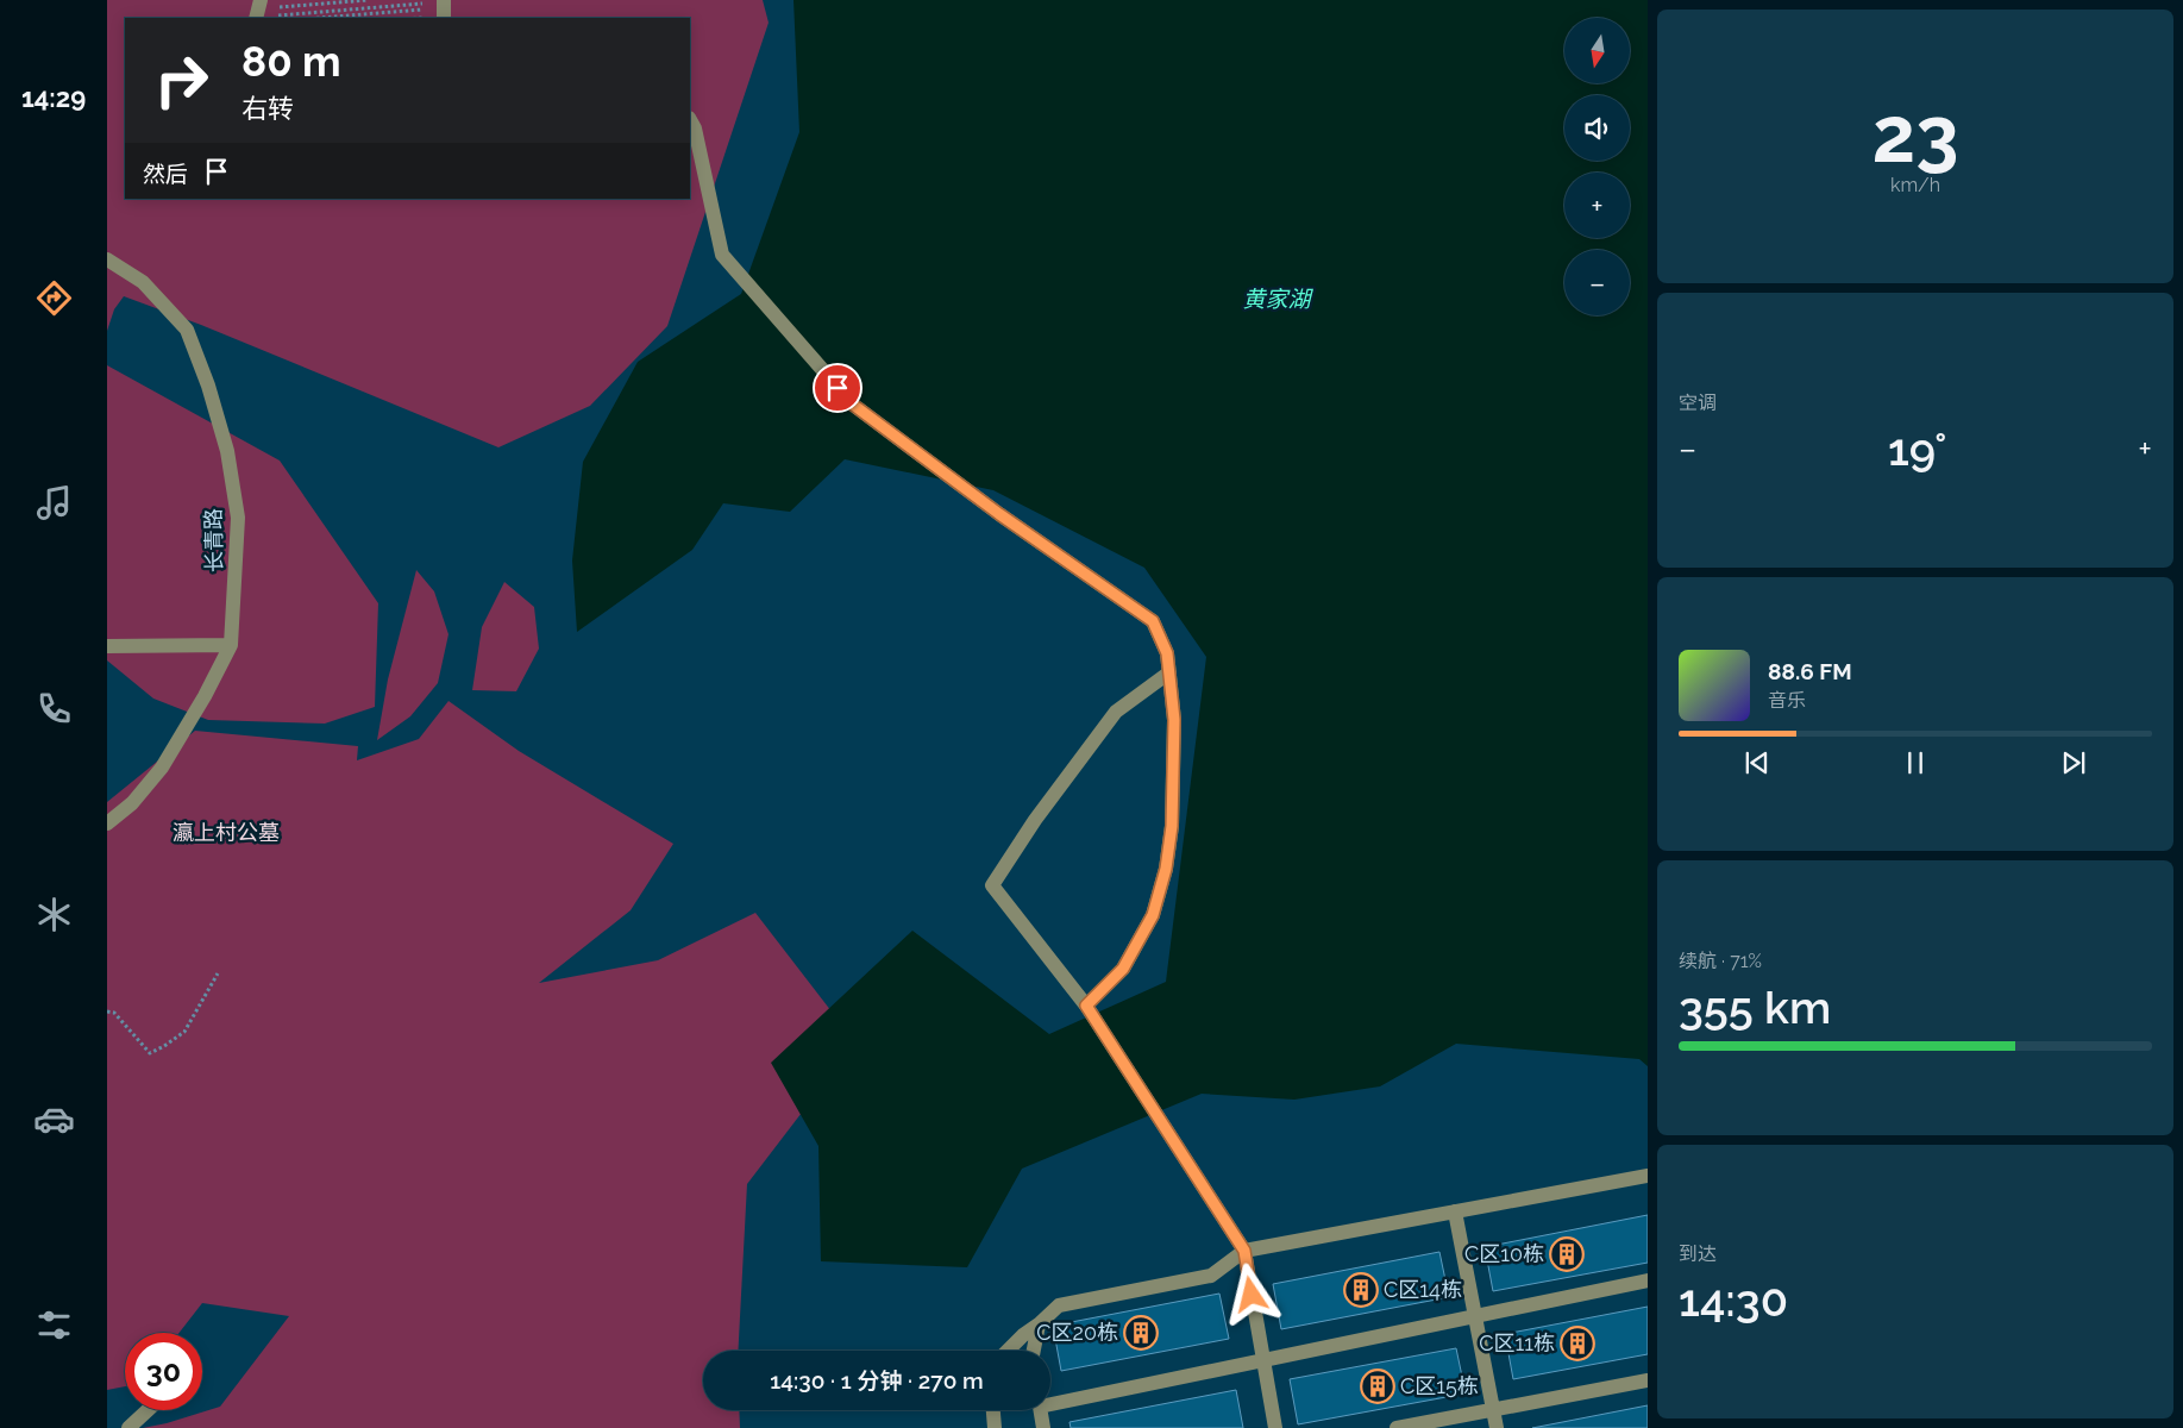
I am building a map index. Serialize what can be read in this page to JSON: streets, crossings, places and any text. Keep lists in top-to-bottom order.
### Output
{
  "streets": {
    "street": ["长青路"]
  },
  "water": ["黄家湖"],
  "parks": ["瀛上村公墓"],
  "places": {
    "building": [
      "C区10栋",
      "C区14栋",
      "C区20栋",
      "C区11栋",
      "C区15栋"
    ]
  },
  "north": "bottom",
  "page": {
    "tabs": "14:29",
    "tile": [
      ["23", "km/h"],
      "空调",
      ["续航 · 71%", "355 km"],
      ["到达", "14:30"]
    ],
    "map_buttons": ["+", "−"],
    "turn": ["80 m", "右转"],
    "then": "然后",
    "heat": ["−", "19°", "+"],
    "song": ["88.6 FM", "音乐"],
    "limit": "30",
    "trip": "14:30 · 1 分钟 · 270 m"
  }
}
